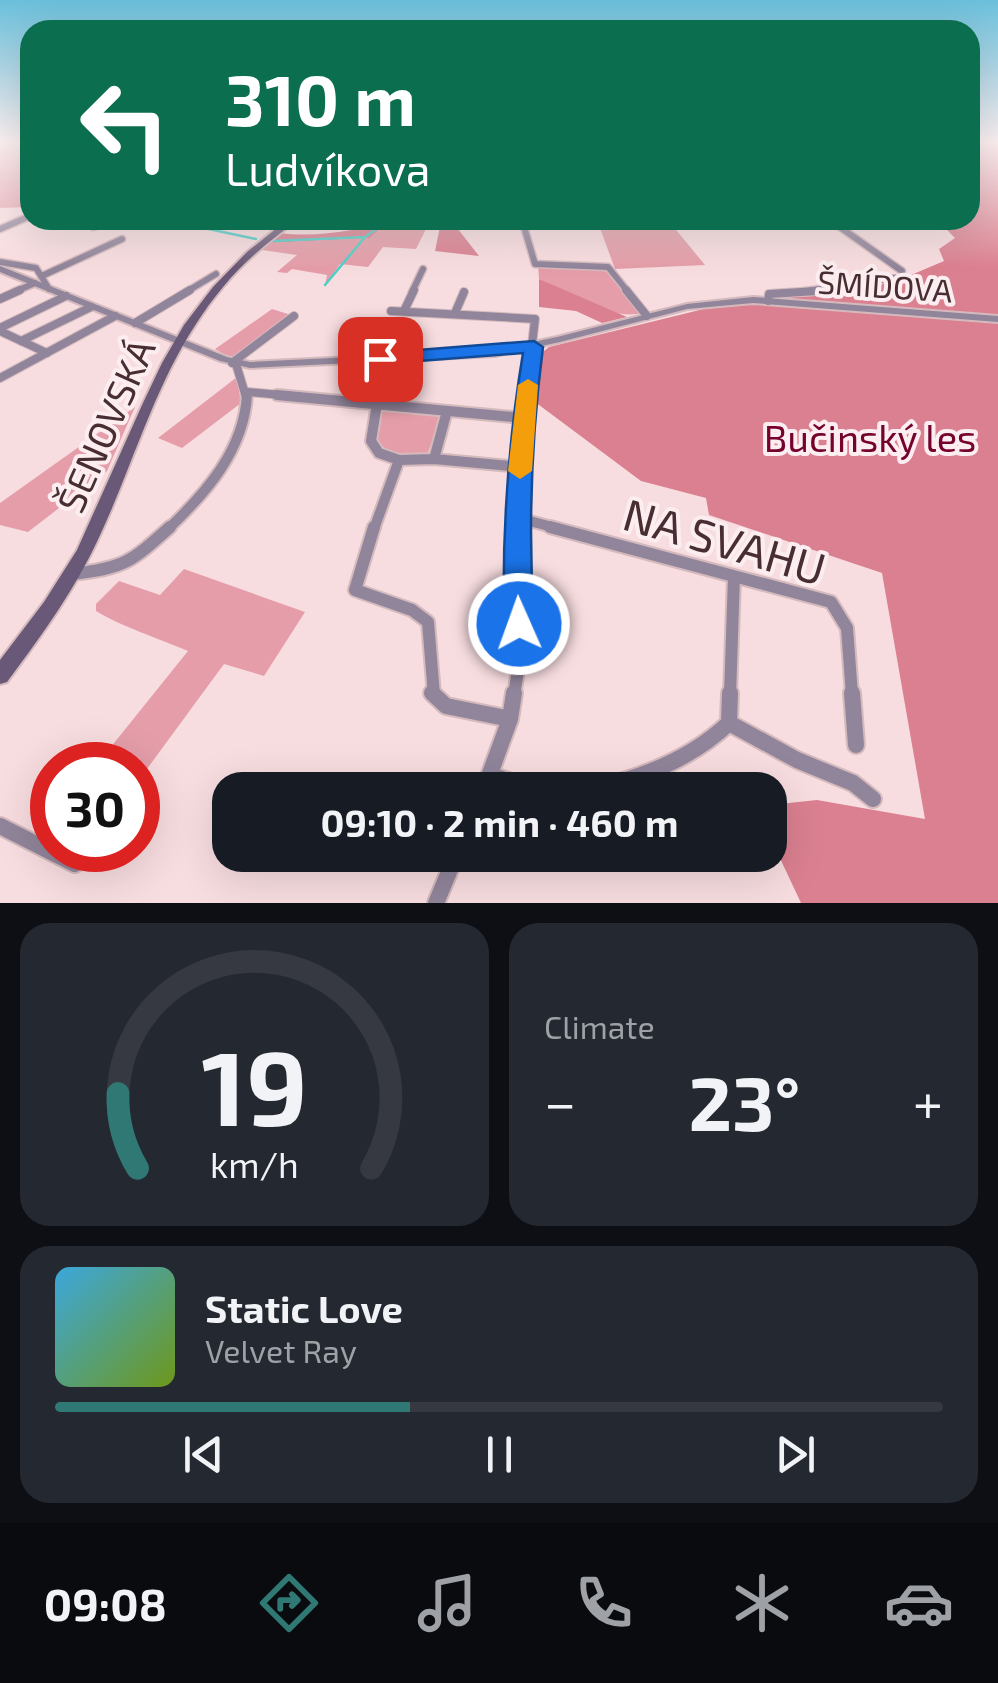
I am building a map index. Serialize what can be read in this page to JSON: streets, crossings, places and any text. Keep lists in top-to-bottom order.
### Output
{
  "streets": {
    "main road": ["ŠENOVSKÁ"],
    "street": ["ŠMÍDOVA", "NA SVAHU"]
  },
  "parks": ["Bučinský les"],
  "page": {
    "turn": ["310 m", "Ludvíkova"],
    "limit": "30",
    "trip": "09:10 · 2 min · 460 m",
    "tile": "Climate",
    "heat": ["−", "23°", "+"],
    "song": ["Static Love", "Velvet Ray"],
    "tabs": "09:08",
    "gauge": ["19", "km/h"]
  }
}
